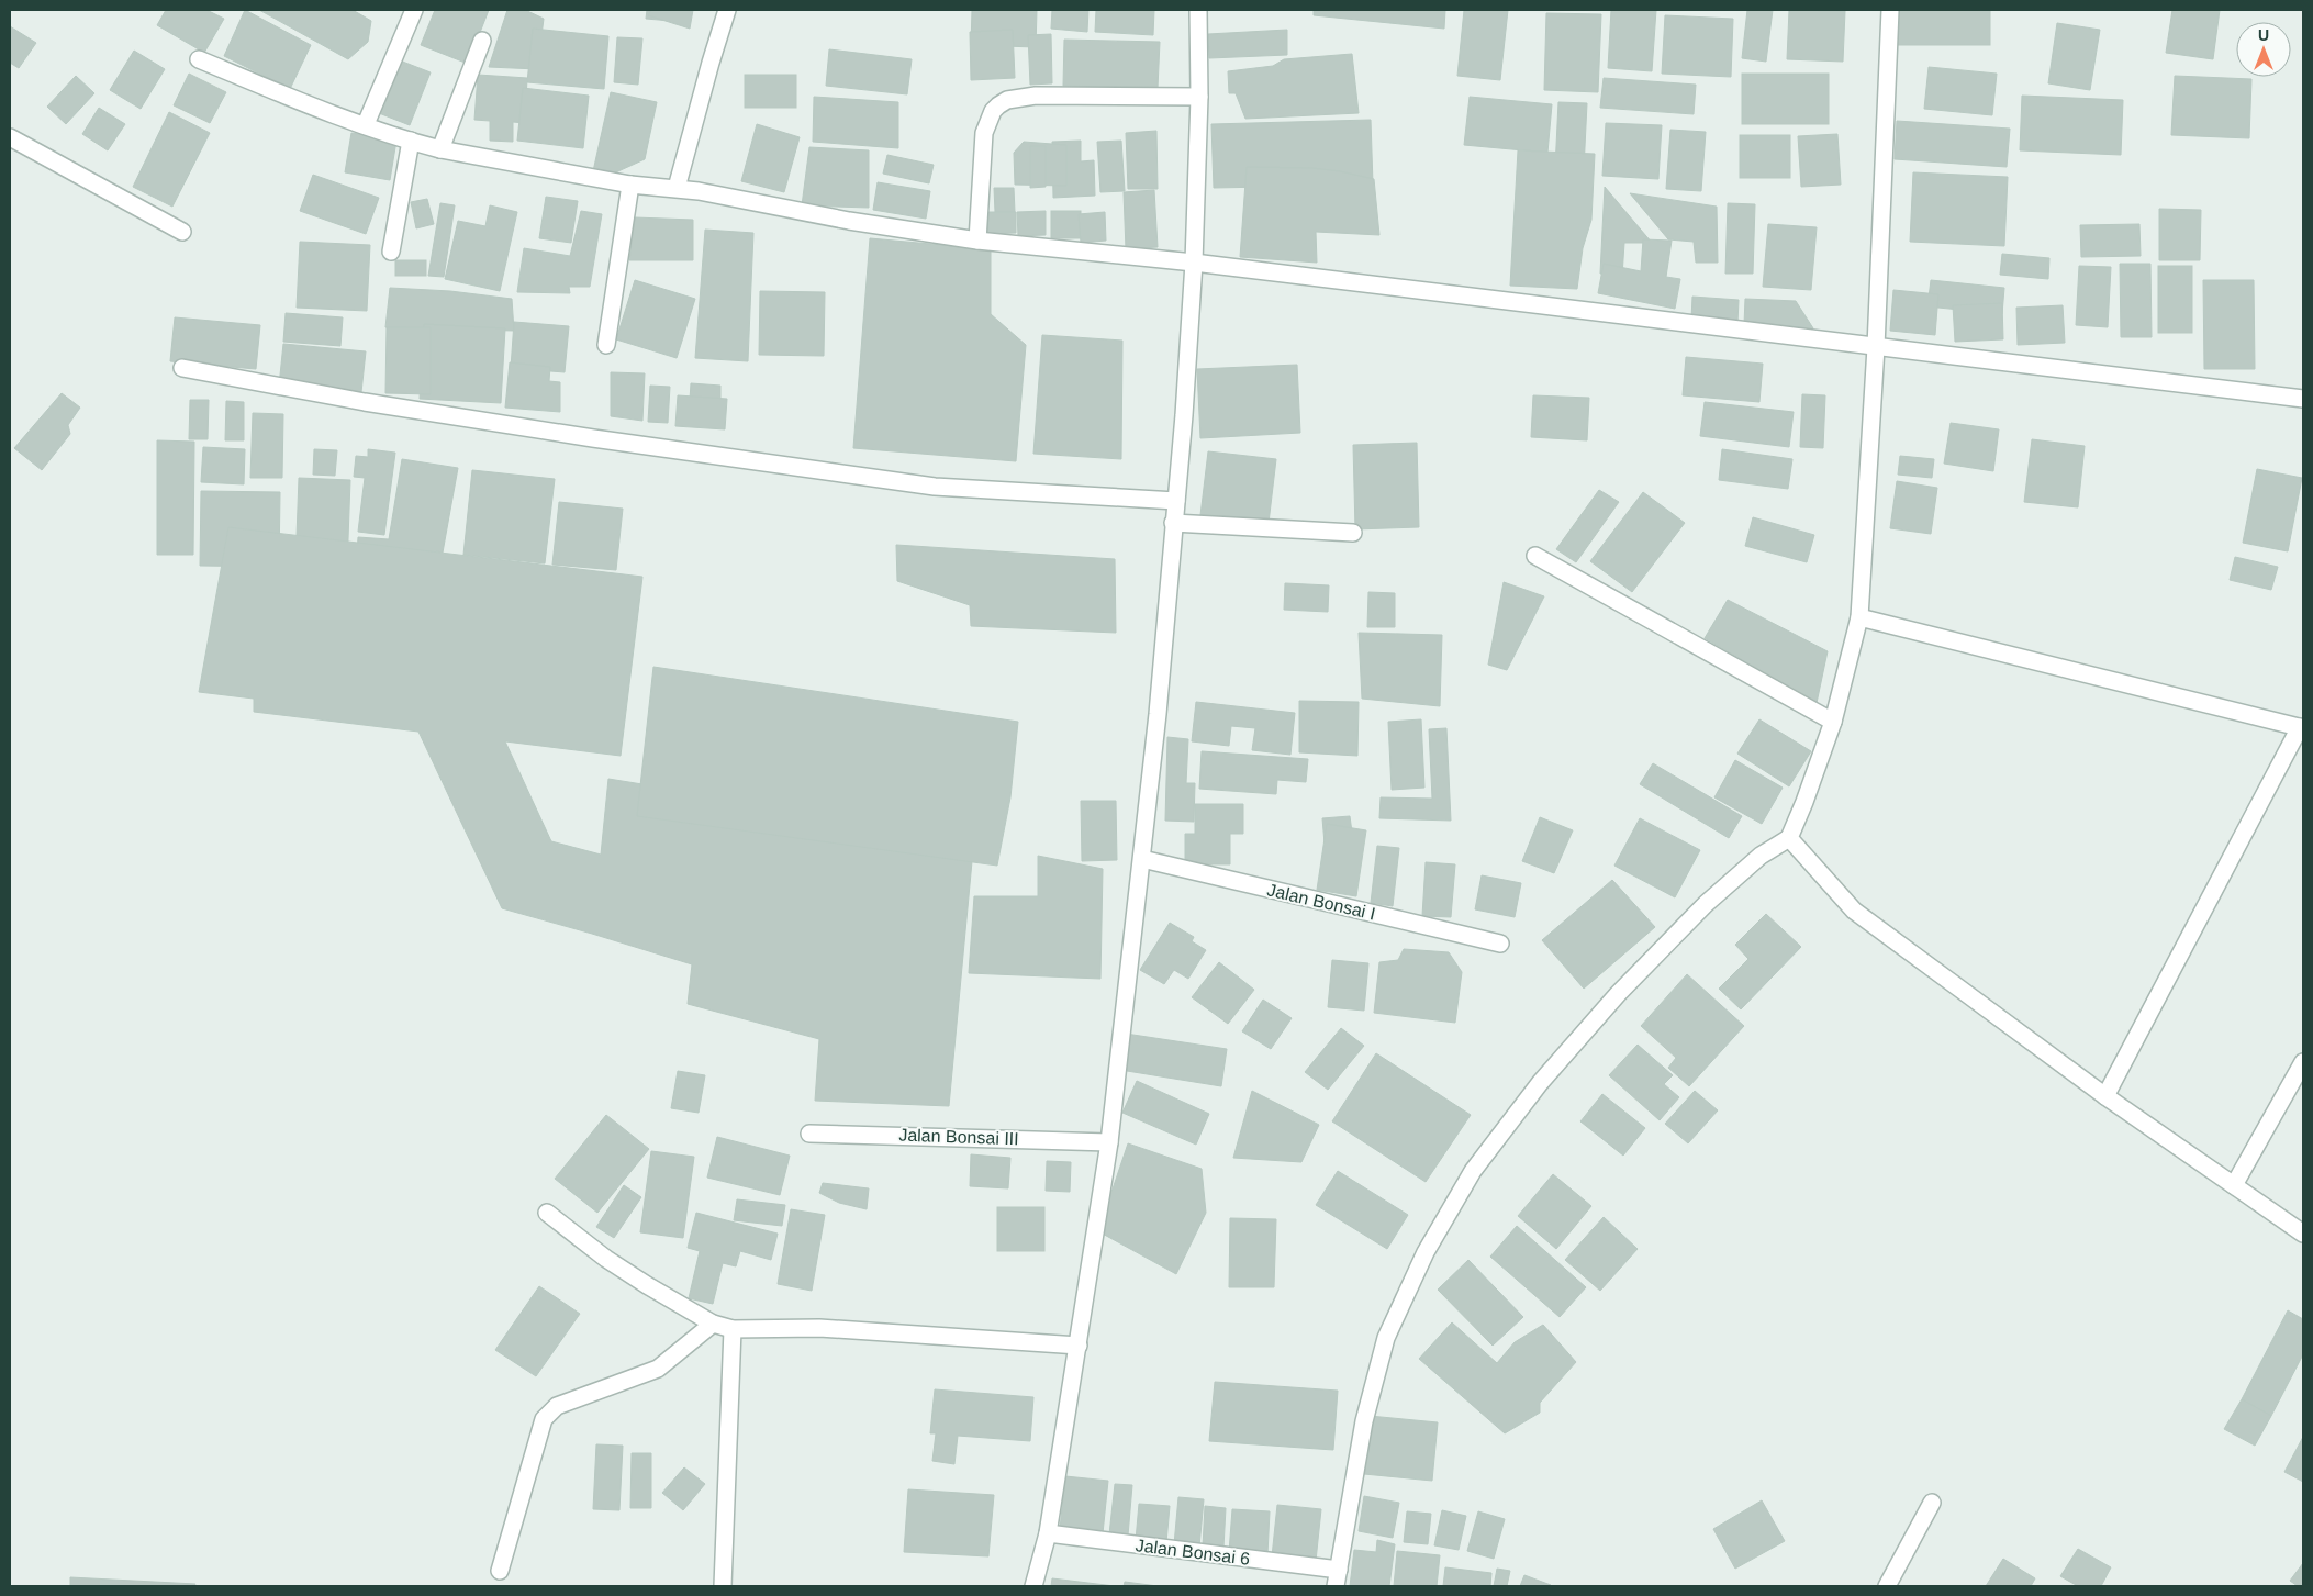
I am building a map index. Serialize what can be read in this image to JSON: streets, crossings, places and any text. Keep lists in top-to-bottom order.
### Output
{
  "streets": {
    "street": ["Jalan Bonsai I", "Jalan Bonsai III", "Jalan Bonsai 6"]
  },
  "north": "top"
}
